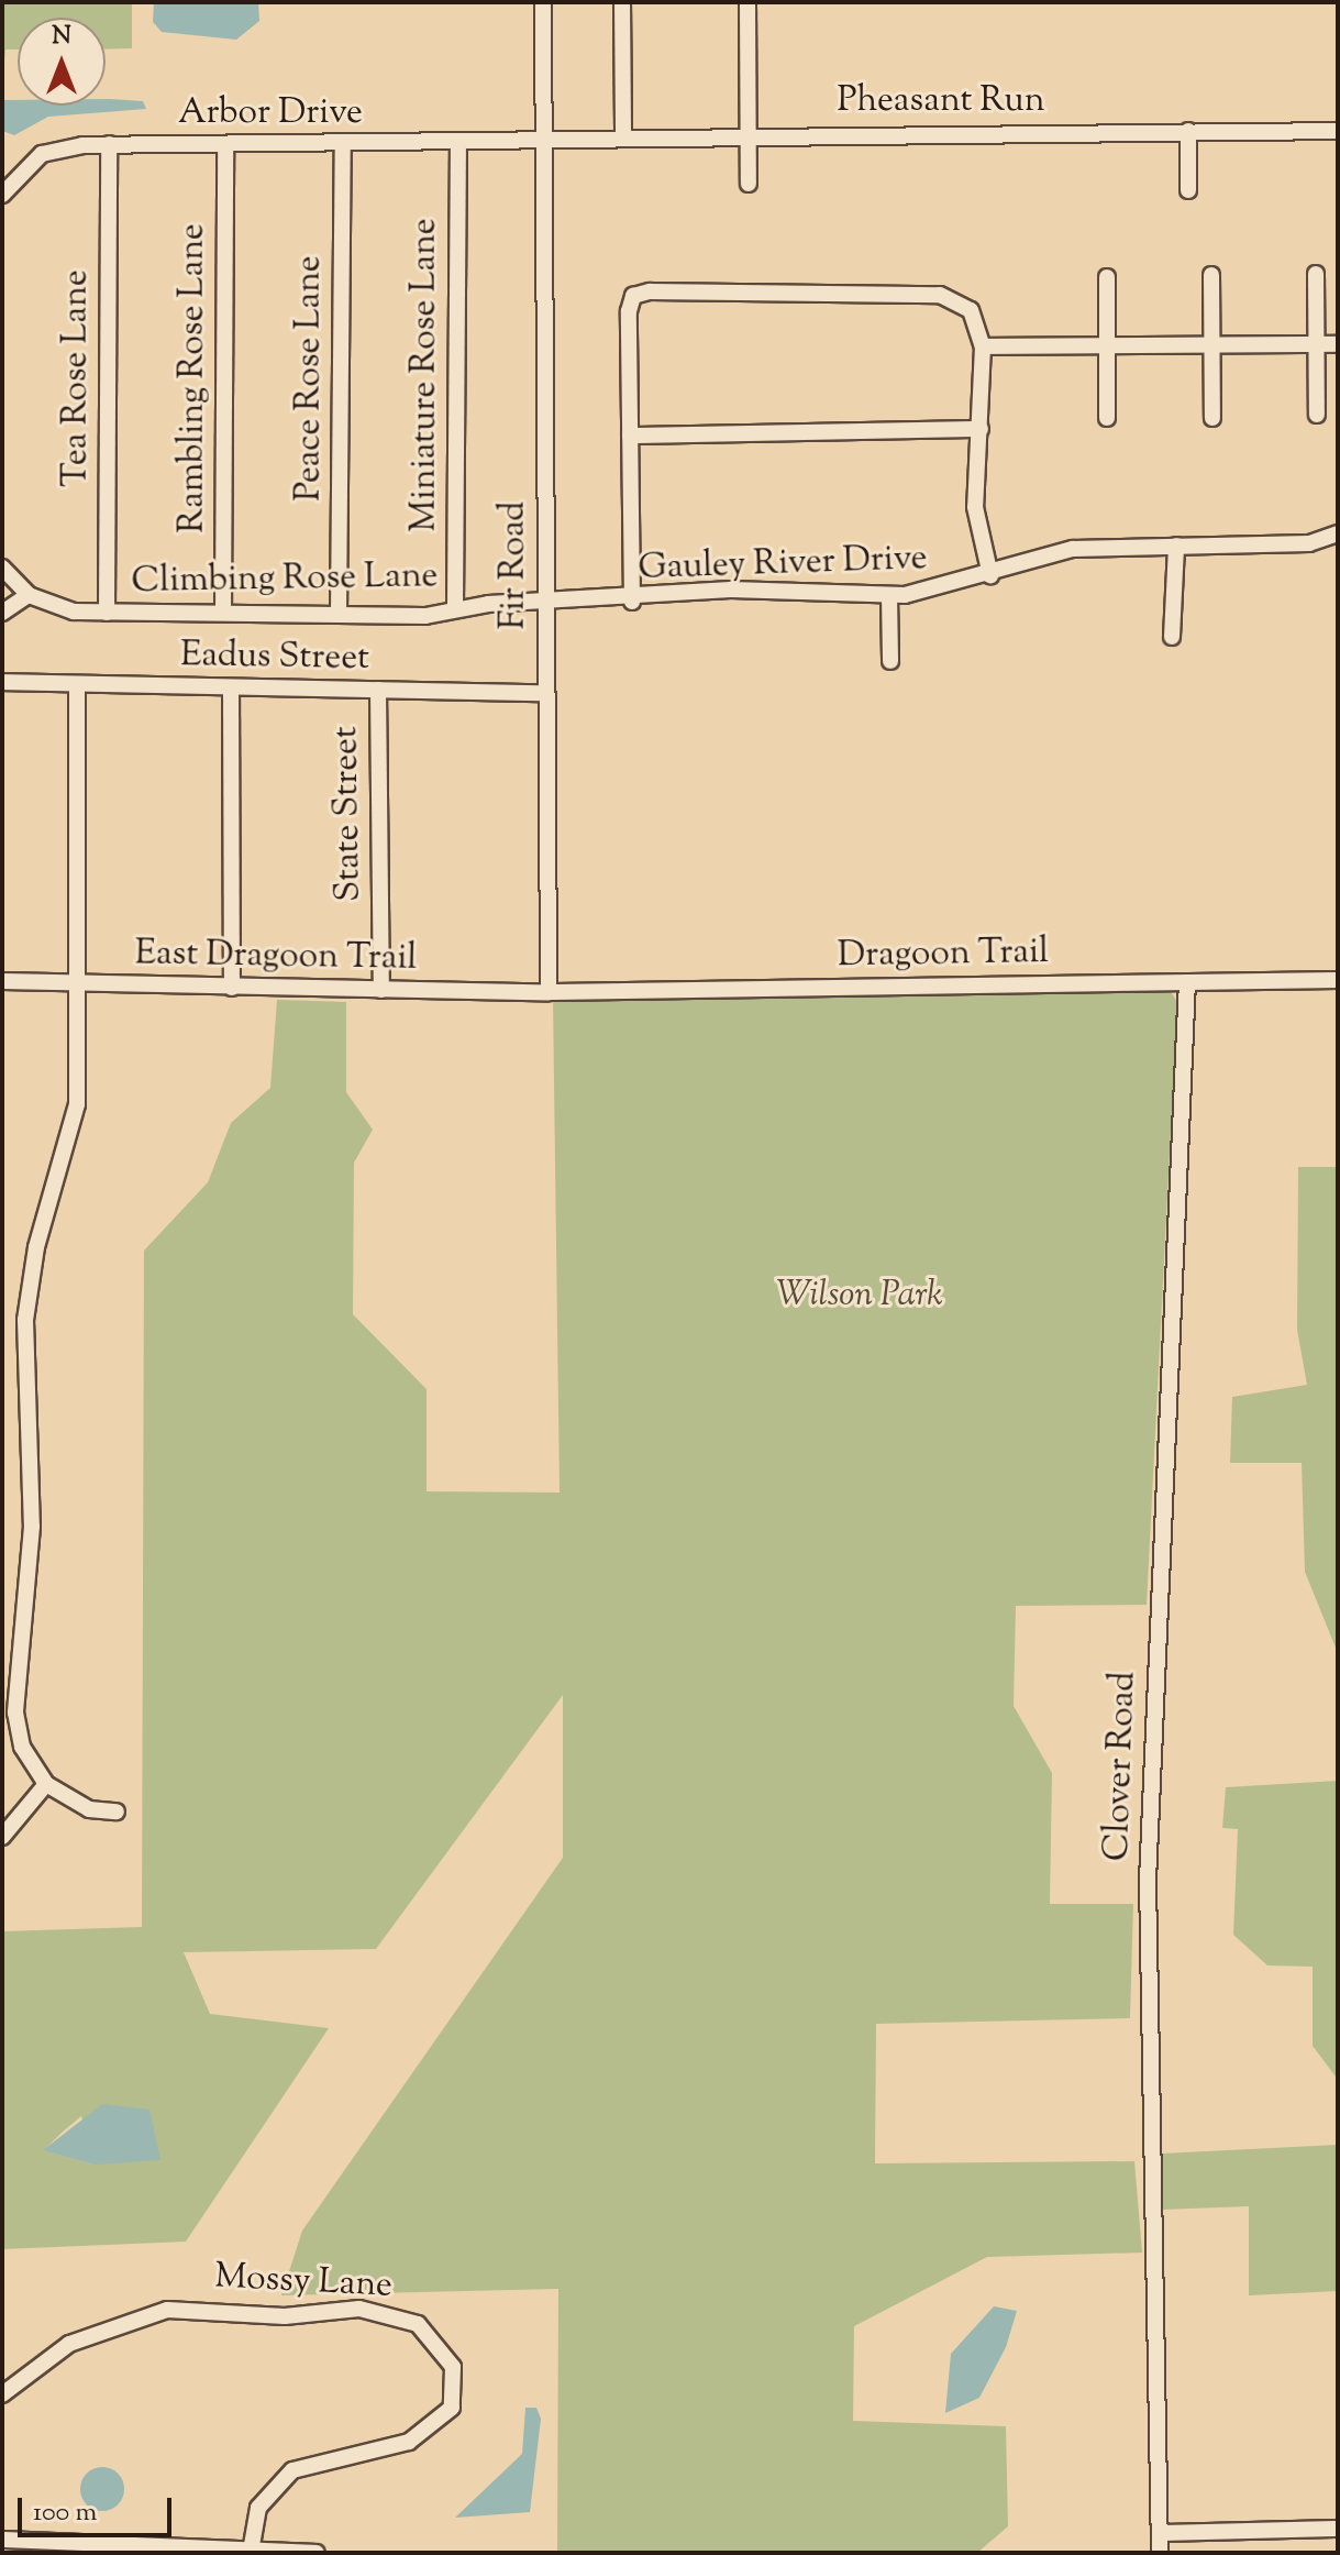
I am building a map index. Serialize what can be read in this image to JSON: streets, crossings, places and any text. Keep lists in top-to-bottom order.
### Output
{
  "streets": {
    "street": [
      "Pheasant Run",
      "Arbor Drive",
      "Miniature Rose Lane",
      "Tea Rose Lane",
      "Rambling Rose Lane",
      "Peace Rose Lane",
      "Gauley River Drive",
      "Fir Road",
      "Climbing Rose Lane",
      "Eadus Street",
      "State Street",
      "Dragoon Trail",
      "East Dragoon Trail",
      "Clover Road",
      "Mossy Lane"
    ]
  },
  "crossings": [
    ["Pheasant Run", "Arbor Drive"],
    ["Pheasant Run", "Fir Road"],
    ["Arbor Drive", "Miniature Rose Lane"],
    ["Arbor Drive", "Tea Rose Lane"],
    ["Arbor Drive", "Rambling Rose Lane"],
    ["Arbor Drive", "Peace Rose Lane"],
    ["Arbor Drive", "Fir Road"],
    ["Miniature Rose Lane", "Climbing Rose Lane"],
    ["Tea Rose Lane", "Climbing Rose Lane"],
    ["Rambling Rose Lane", "Climbing Rose Lane"],
    ["Peace Rose Lane", "Climbing Rose Lane"],
    ["Gauley River Drive", "Fir Road"],
    ["Gauley River Drive", "Climbing Rose Lane"],
    ["Fir Road", "Climbing Rose Lane"],
    ["Fir Road", "Eadus Street"],
    ["Fir Road", "Dragoon Trail"],
    ["Fir Road", "East Dragoon Trail"],
    ["Eadus Street", "State Street"],
    ["State Street", "East Dragoon Trail"],
    ["Dragoon Trail", "East Dragoon Trail"],
    ["Dragoon Trail", "Clover Road"]
  ],
  "parks": ["Wilson Park"],
  "scale_bar": "100 m",
  "north": "top"
}
